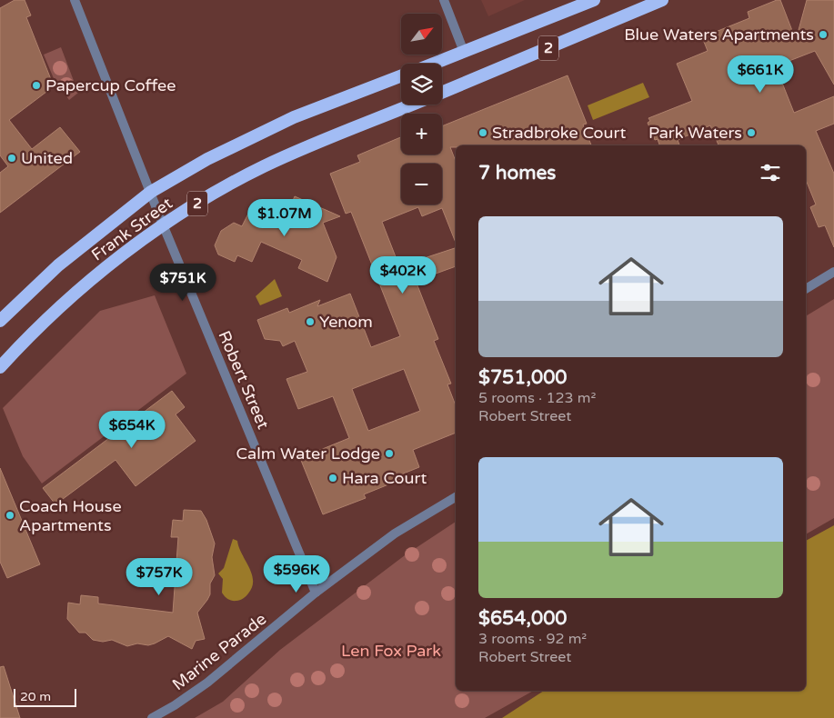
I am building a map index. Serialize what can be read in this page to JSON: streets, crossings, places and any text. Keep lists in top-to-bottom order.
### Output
{
  "streets": {
    "highway": ["2", "Frank Street"],
    "street": ["Robert Street", "Marine Parade"]
  },
  "crossings": [
    ["Frank Street", "Robert Street"],
    ["Robert Street", "Marine Parade"]
  ],
  "parks": ["Len Fox Park"],
  "places": [
    "Blue Waters Apartments",
    "Papercup Coffee",
    "Stradbroke Court",
    "Park Waters",
    "United",
    "Yenom",
    "Calm Water Lodge",
    "Hara Court",
    "Coach House Apartments"
  ],
  "scale_bar": "20 m",
  "north": "top right",
  "page": {
    "map_buttons": ["+", "−"],
    "price": [
      "$661K",
      "$1.07M",
      "$402K",
      "$751K",
      "$654K",
      "$596K",
      "$757K"
    ],
    "heading": "7 homes",
    "list": [
      {
        "name": "$751,000",
        "note": "5 rooms · 123 m² · Robert Street"
      },
      {
        "name": "$654,000",
        "note": "3 rooms · 92 m² · Robert Street"
      }
    ],
    "scale": "20 m"
  }
}
